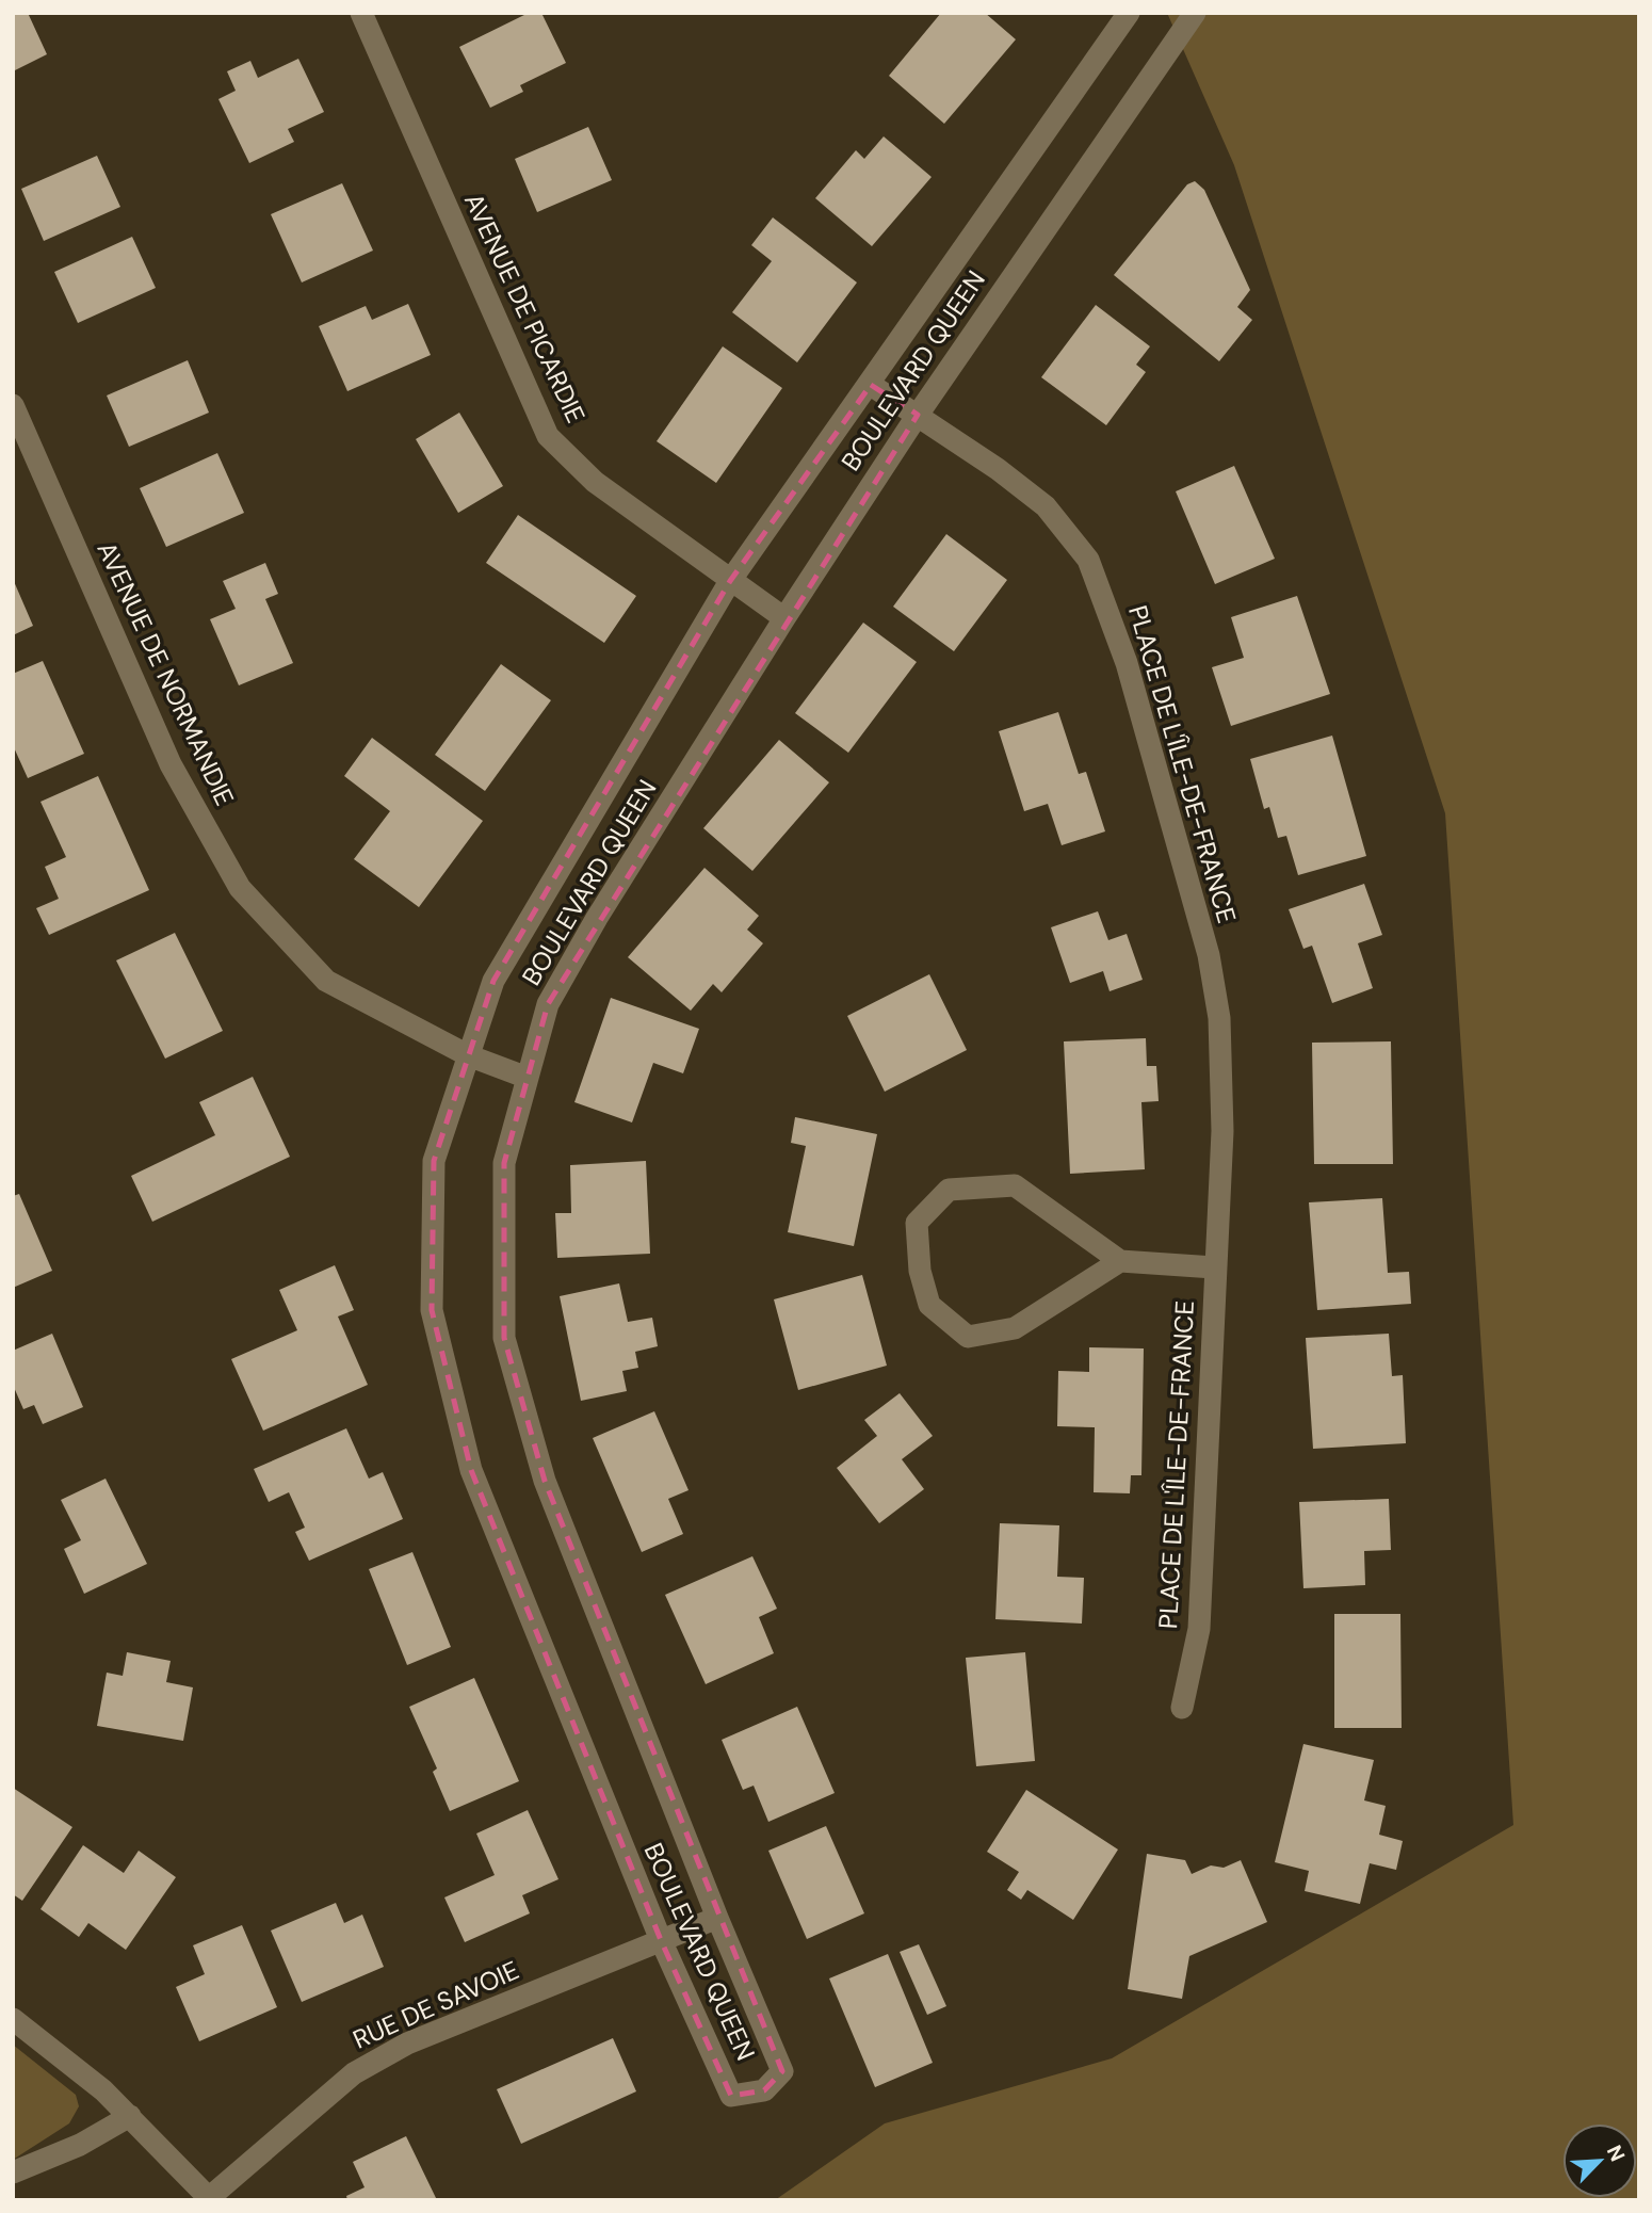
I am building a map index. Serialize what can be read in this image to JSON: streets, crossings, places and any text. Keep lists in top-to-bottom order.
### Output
{
  "streets": {
    "street": [
      "AVENUE DE PICARDIE",
      "BOULEVARD QUEEN",
      "AVENUE DE NORMANDIE",
      "PLACE DE L'ÎLE-DE-FRANCE",
      "RUE DE SAVOIE"
    ]
  },
  "crossings": [
    ["AVENUE DE PICARDIE", "BOULEVARD QUEEN"],
    ["BOULEVARD QUEEN", "AVENUE DE NORMANDIE"],
    ["BOULEVARD QUEEN", "PLACE DE L'ÎLE-DE-FRANCE"],
    ["BOULEVARD QUEEN", "RUE DE SAVOIE"]
  ],
  "north": "top right"
}
